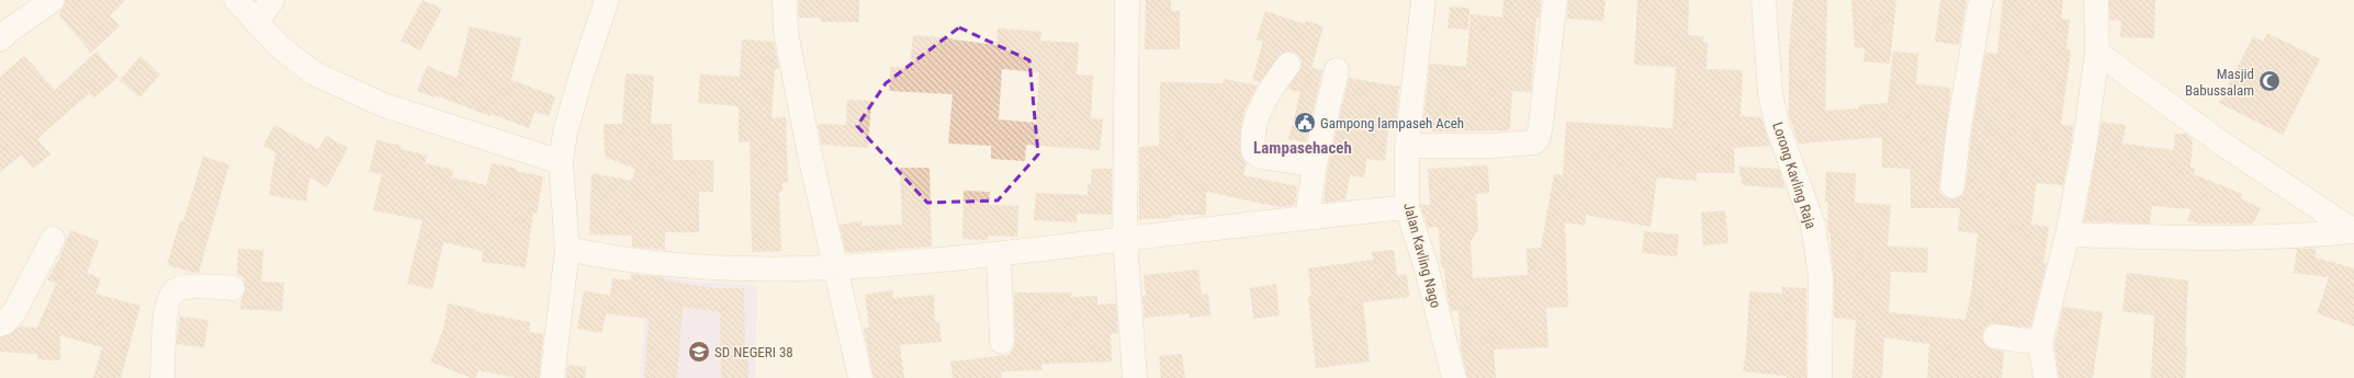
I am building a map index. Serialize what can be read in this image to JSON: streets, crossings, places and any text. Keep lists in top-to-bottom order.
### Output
{
  "streets": {
    "street": ["Lorong Kavling Raja", "Jalan Kavling Nago"]
  },
  "districts": ["Lampasehaceh"],
  "places": {
    "mosque": ["Masjid Babussalam"],
    "public building": ["Gampong lampaseh Aceh"],
    "school or university": ["SD NEGERI 38"]
  }
}
